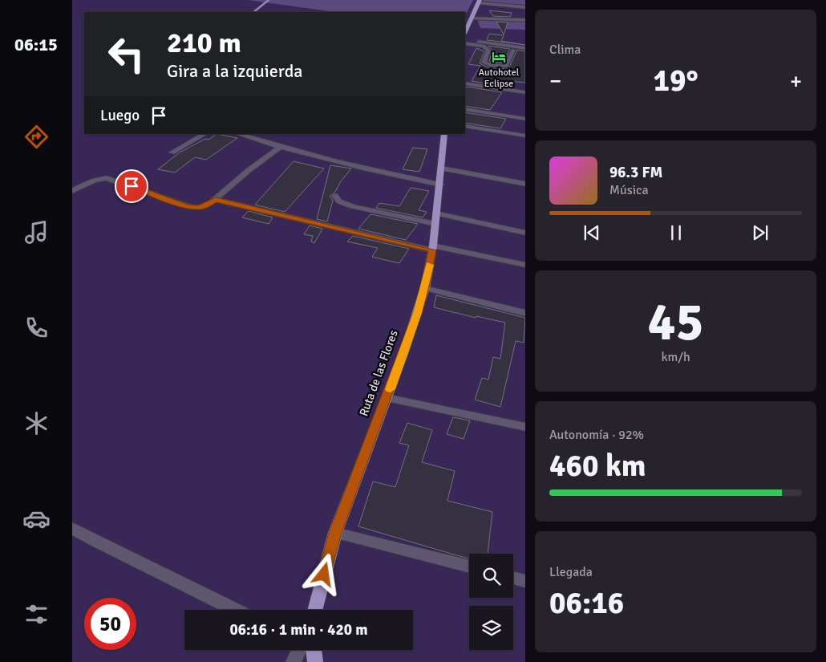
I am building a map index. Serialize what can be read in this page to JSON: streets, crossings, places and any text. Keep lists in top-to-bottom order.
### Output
{
  "streets": {
    "main road": ["Ruta de las Flores"]
  },
  "places": {
    "hotel": ["Autohotel Eclipse"]
  },
  "page": {
    "tabs": "06:15",
    "tile": [
      "Clima",
      ["45", "km/h"],
      ["Autonomía · 92%", "460 km"],
      ["Llegada", "06:16"]
    ],
    "turn": ["210 m", "Gira a la izquierda"],
    "heat": ["−", "19°", "+"],
    "then": "Luego",
    "song": ["96.3 FM", "Música"],
    "limit": "50",
    "trip": "06:16 · 1 min · 420 m"
  }
}
